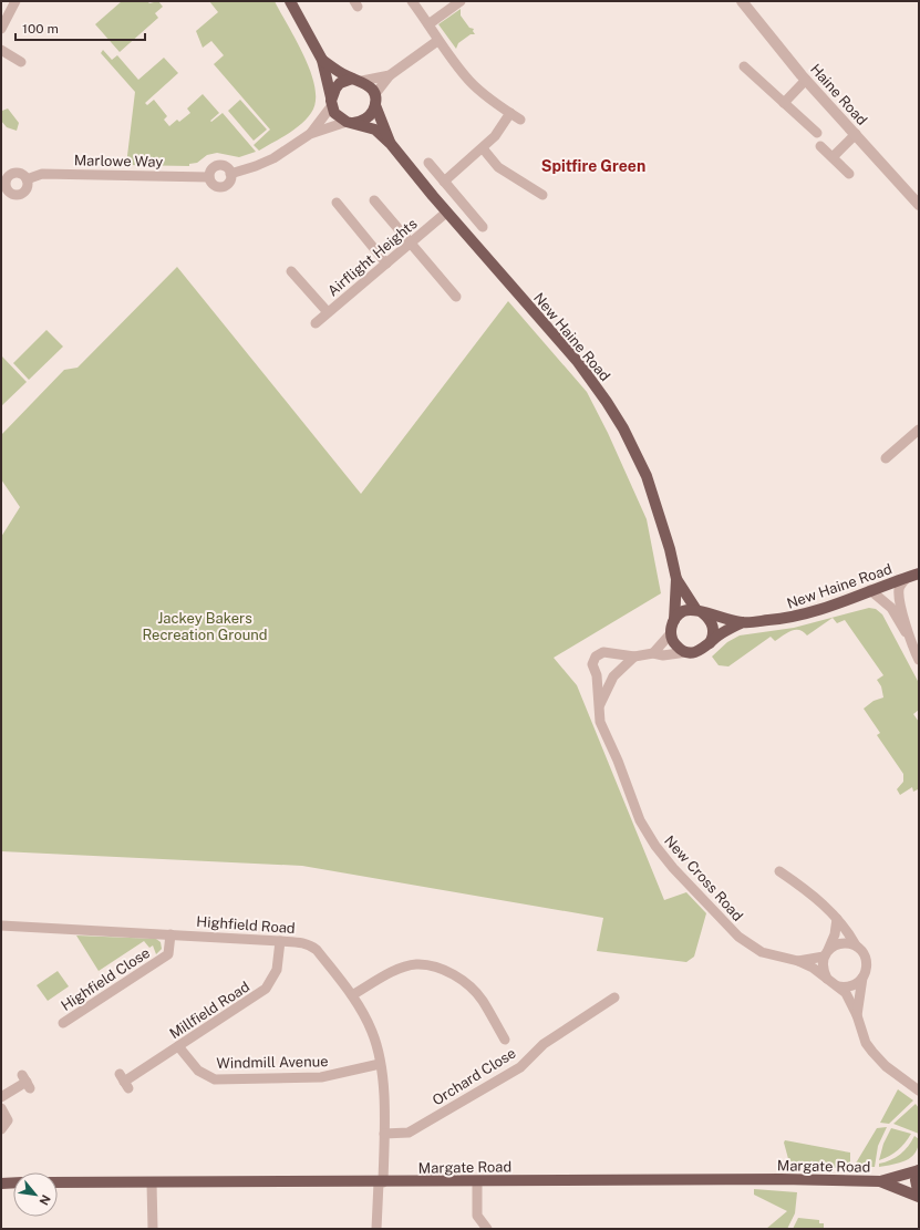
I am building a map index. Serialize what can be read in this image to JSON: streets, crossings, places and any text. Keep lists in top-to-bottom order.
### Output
{
  "streets": {
    "main road": ["New Haine Road", "Margate Road"],
    "street": [
      "Haine Road",
      "Marlowe Way",
      "Airflight Heights",
      "New Cross Road",
      "Highfield Road",
      "Highfield Close",
      "Millfield Road",
      "Windmill Avenue",
      "Orchard Close"
    ]
  },
  "crossings": [
    ["Marlowe Way", "New Haine Road"],
    ["Airflight Heights", "New Haine Road"],
    ["New Haine Road", "New Cross Road"],
    ["Highfield Road", "Highfield Close"],
    ["Highfield Road", "Millfield Road"],
    ["Highfield Road", "Windmill Avenue"],
    ["Highfield Road", "Orchard Close"],
    ["Highfield Road", "Margate Road"],
    ["Millfield Road", "Windmill Avenue"]
  ],
  "districts": ["Spitfire Green"],
  "parks": ["Jackey Bakers Recreation Ground"],
  "scale_bar": "100 m",
  "north": "bottom right"
}
